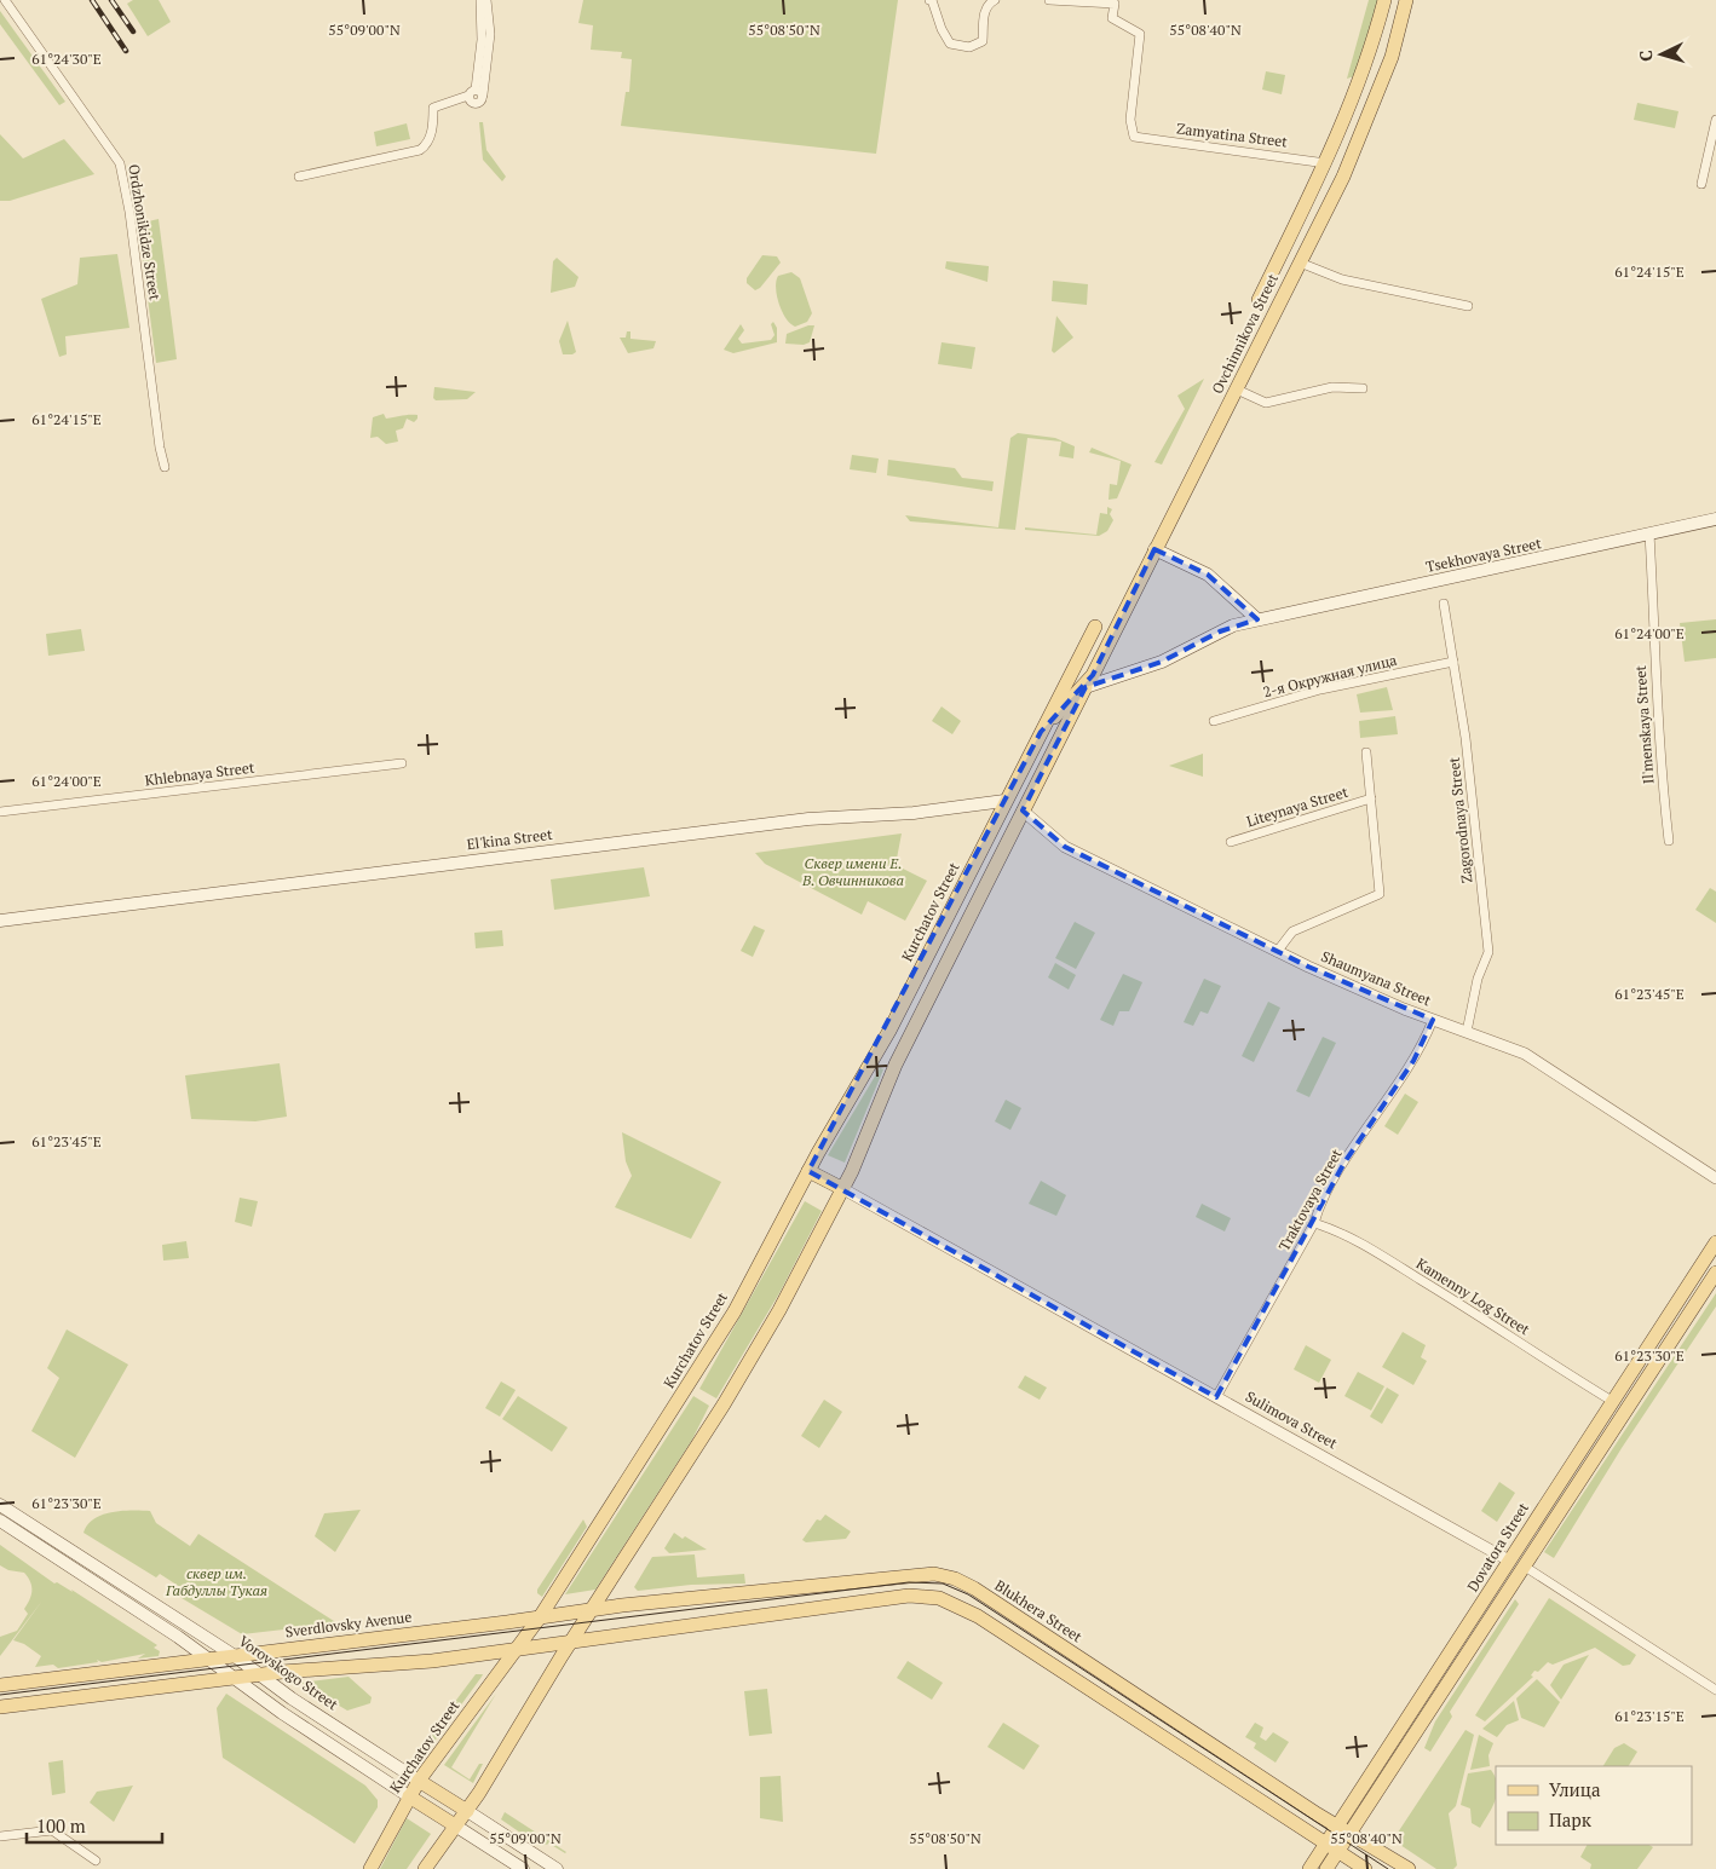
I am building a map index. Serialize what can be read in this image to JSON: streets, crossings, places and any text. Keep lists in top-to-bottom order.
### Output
{
  "streets": {
    "main road": [
      "Ovchinnikova Street",
      "Tsekhovaya Street",
      "El'kina Street",
      "Kurchatov Street",
      "Sulimova Street",
      "Dovatora Street",
      "Blukhera Street",
      "Sverdlovsky Avenue",
      "Vorovskogo Street"
    ],
    "street": [
      "Zamyatina Street",
      "Ordzhonikidze Street",
      "2-я Окружная улица",
      "Il'menskaya Street",
      "Khlebnaya Street",
      "Liteynaya Street",
      "Zagorodnaya Street",
      "Shaumyana Street",
      "Traktovaya Street",
      "Kamenny Log Street"
    ]
  },
  "crossings": [
    ["Zamyatina Street", "Ovchinnikova Street"],
    ["Tsekhovaya Street", "Il'menskaya Street"],
    ["2-я Окружная улица", "Zagorodnaya Street"],
    ["Zagorodnaya Street", "Shaumyana Street"],
    ["El'kina Street", "Kurchatov Street"],
    ["Kurchatov Street", "Sverdlovsky Avenue"],
    ["Kurchatov Street", "Vorovskogo Street"],
    ["Shaumyana Street", "Traktovaya Street"],
    ["Traktovaya Street", "Kamenny Log Street"],
    ["Traktovaya Street", "Sulimova Street"],
    ["Kamenny Log Street", "Dovatora Street"],
    ["Sulimova Street", "Dovatora Street"],
    ["Dovatora Street", "Blukhera Street"],
    ["Blukhera Street", "Sverdlovsky Avenue"],
    ["Sverdlovsky Avenue", "Vorovskogo Street"]
  ],
  "parks": ["Сквер имени Е. В. Овчинникова", "сквер им. Габдуллы Тукая"],
  "legend": ["Улица", "Парк"],
  "scale_bar": "100 m",
  "north": "left",
  "coordinates": [
    "55°09'00\"N",
    "55°08'50\"N",
    "55°08'40\"N",
    "61°24'30\"E",
    "61°24'15\"E",
    "61°24'00\"E",
    "61°23'45\"E",
    "61°23'30\"E",
    "61°23'15\"E"
  ]
}
